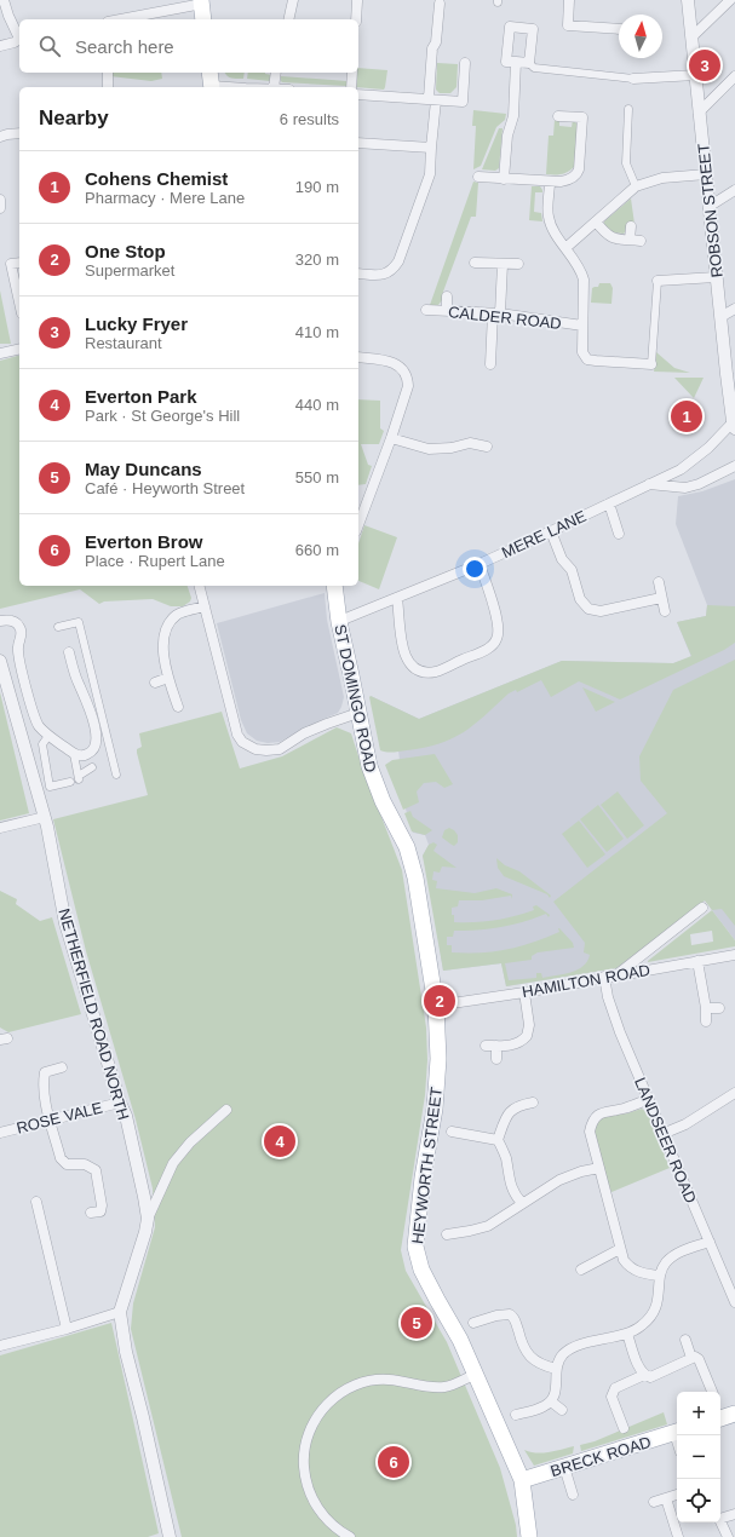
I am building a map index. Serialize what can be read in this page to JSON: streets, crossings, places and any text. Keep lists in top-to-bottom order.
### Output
{
  "streets": {
    "main road": ["ST DOMINGO ROAD", "HEYWORTH STREET", "BRECK ROAD"],
    "street": [
      "ROBSON STREET",
      "CALDER ROAD",
      "MERE LANE",
      "HAMILTON ROAD",
      "NETHERFIELD ROAD NORTH",
      "ROSE VALE",
      "LANDSEER ROAD"
    ]
  },
  "crossings": [
    ["ROBSON STREET", "MERE LANE"],
    ["MERE LANE", "ST DOMINGO ROAD"],
    ["ST DOMINGO ROAD", "HAMILTON ROAD"],
    ["ST DOMINGO ROAD", "HEYWORTH STREET"],
    ["HAMILTON ROAD", "LANDSEER ROAD"],
    ["HAMILTON ROAD", "HEYWORTH STREET"],
    ["NETHERFIELD ROAD NORTH", "ROSE VALE"],
    ["HEYWORTH STREET", "BRECK ROAD"]
  ],
  "north": "top",
  "page": {
    "search": "Search here",
    "pins": [
      "3",
      "1",
      "2",
      "4",
      "5",
      "6"
    ],
    "heading": ["Nearby", "6 results"],
    "list": [
      {
        "mark": "1",
        "name": "Cohens Chemist",
        "note": "Pharmacy · Mere Lane",
        "value": "190 m"
      },
      {
        "mark": "2",
        "name": "One Stop",
        "note": "Supermarket",
        "value": "320 m"
      },
      {
        "mark": "3",
        "name": "Lucky Fryer",
        "note": "Restaurant",
        "value": "410 m"
      },
      {
        "mark": "4",
        "name": "Everton Park",
        "note": "Park · St George's Hill",
        "value": "440 m"
      },
      {
        "mark": "5",
        "name": "May Duncans",
        "note": "Café · Heyworth Street",
        "value": "550 m"
      },
      {
        "mark": "6",
        "name": "Everton Brow",
        "note": "Place · Rupert Lane",
        "value": "660 m"
      }
    ],
    "map_buttons": ["+", "−"]
  }
}
